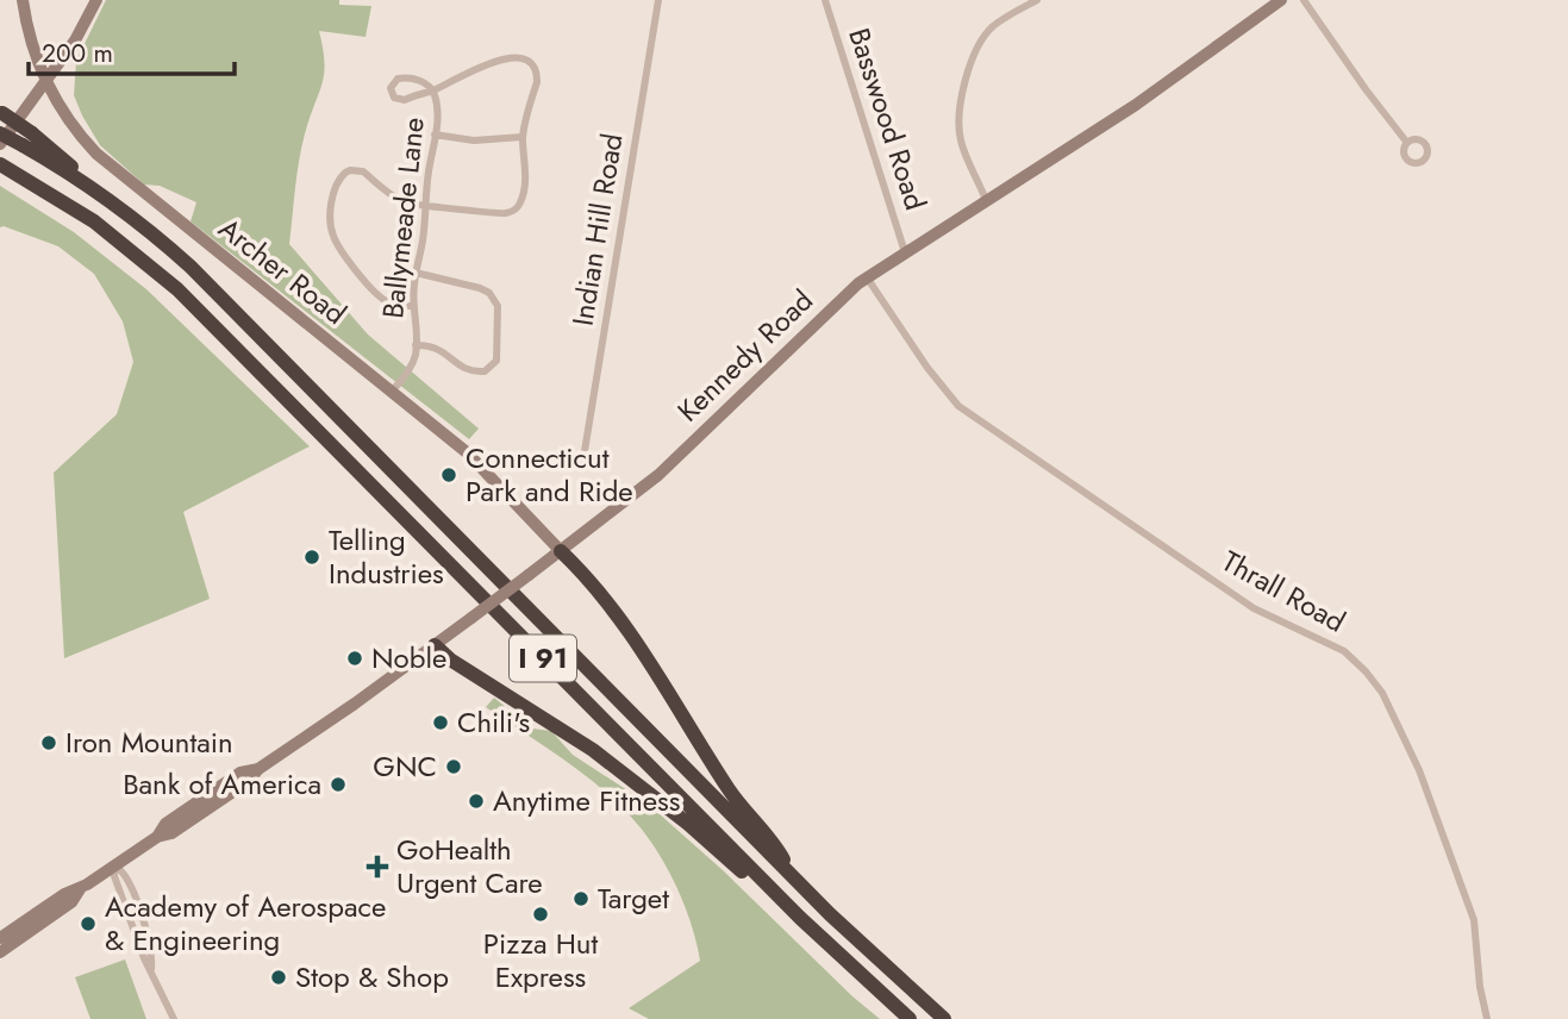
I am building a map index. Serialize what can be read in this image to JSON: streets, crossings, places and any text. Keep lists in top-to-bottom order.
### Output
{
  "streets": {
    "highway": ["I 91"],
    "street": [
      "Basswood Road",
      "Ballymeade Lane",
      "Indian Hill Road",
      "Archer Road",
      "Kennedy Road",
      "Thrall Road"
    ]
  },
  "crossings": [
    ["Basswood Road", "Kennedy Road"],
    ["Ballymeade Lane", "Archer Road"],
    ["Archer Road", "Kennedy Road"],
    ["Kennedy Road", "Thrall Road"]
  ],
  "places": {
    "other": [
      "Connecticut Park and Ride",
      "Telling Industries",
      "Noble",
      "Chili's",
      "Iron Mountain",
      "GNC",
      "Bank of America",
      "Anytime Fitness",
      "Target",
      "Pizza Hut Express",
      "Academy of Aerospace & Engineering",
      "Stop & Shop"
    ],
    "health": ["GoHealth Urgent Care"]
  },
  "scale_bar": "200 m"
}
